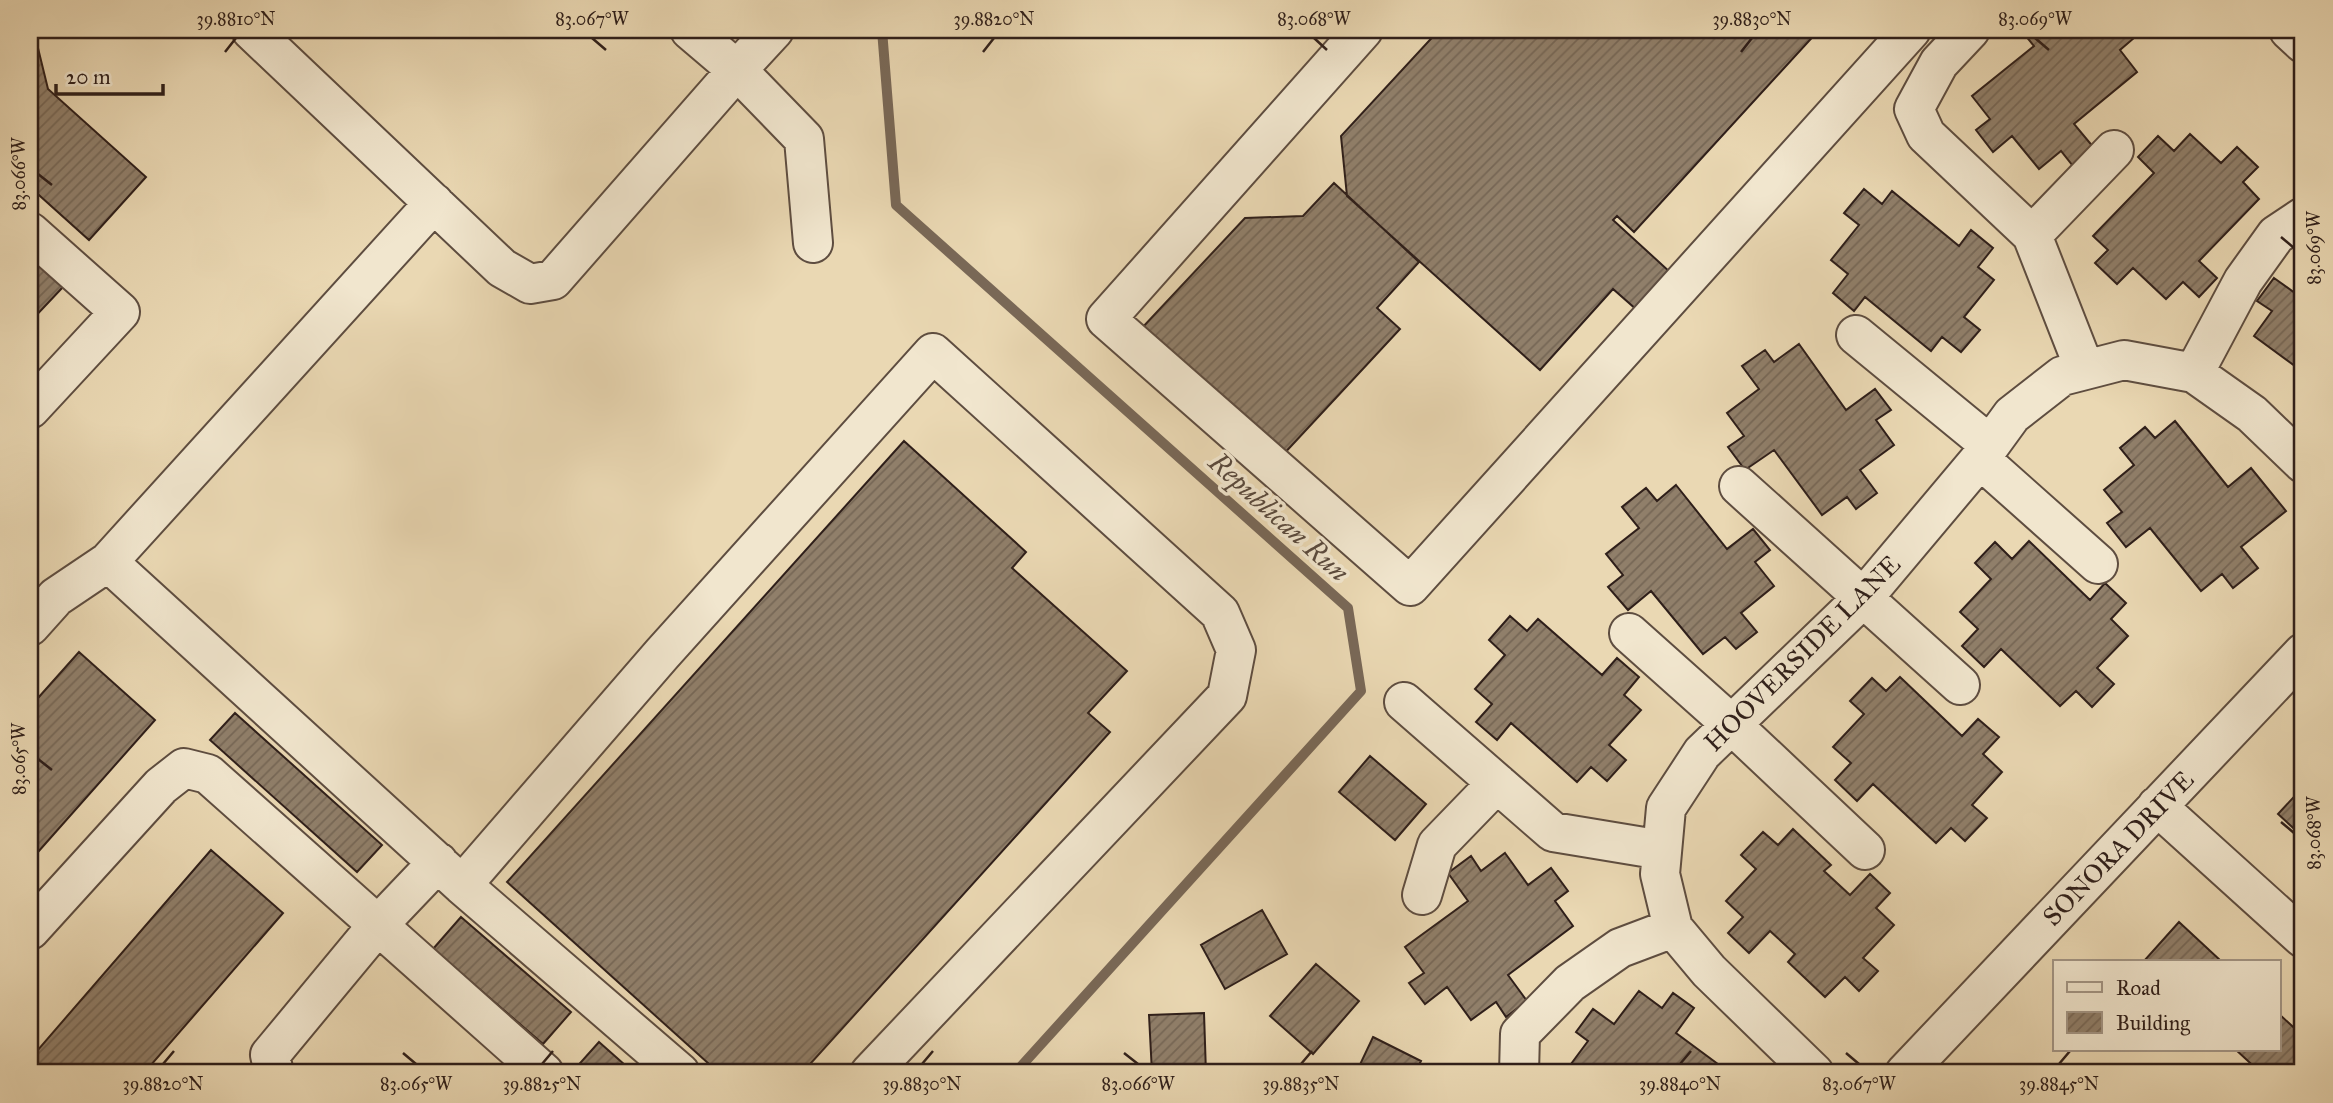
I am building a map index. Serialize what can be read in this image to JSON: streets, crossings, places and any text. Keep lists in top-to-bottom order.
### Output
{
  "streets": {
    "street": ["HOOVERSIDE LANE", "SONORA DRIVE"]
  },
  "water": ["Republican Run"],
  "legend": ["Road", "Building"],
  "scale_bar": "20 m",
  "coordinates": [
    "39.8810°N",
    "83.067°W",
    "39.8820°N",
    "83.068°W",
    "39.8830°N",
    "83.069°W",
    "83.066°W",
    "83.065°W",
    "39.8825°N",
    "39.8835°N",
    "39.8840°N",
    "39.8845°N"
  ]
}
